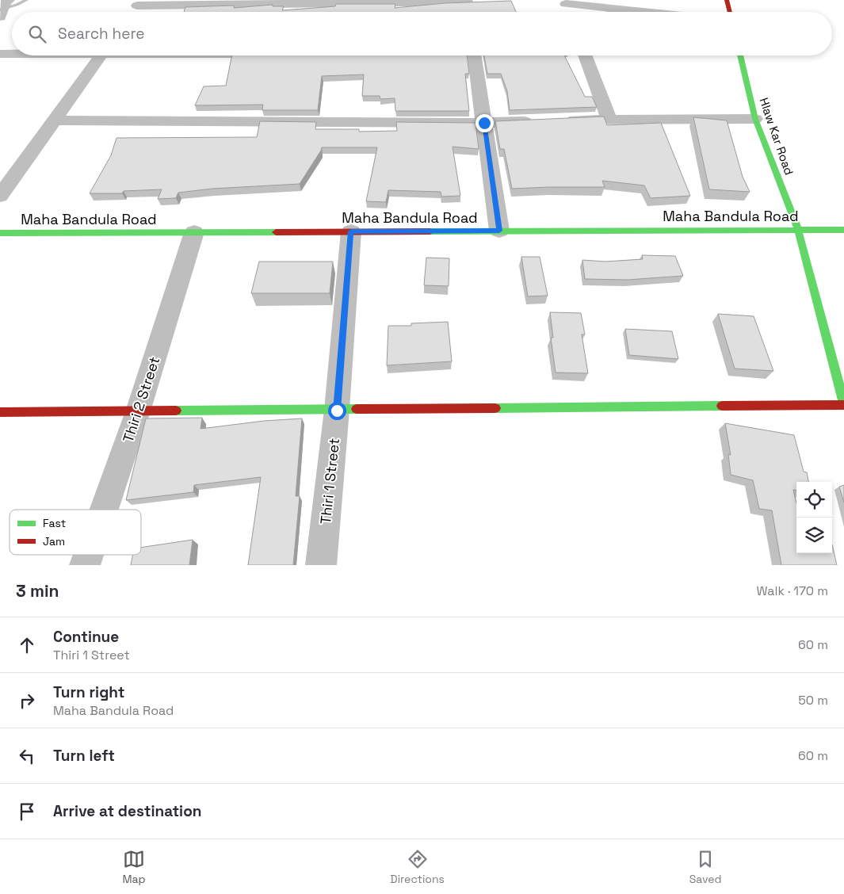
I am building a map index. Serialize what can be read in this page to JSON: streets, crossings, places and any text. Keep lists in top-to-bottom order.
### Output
{
  "streets": {
    "street": [
      "Hlaw Kar Road",
      "Maha Bandula Road",
      "Thiri 2 Street",
      "Thiri 1 Street"
    ]
  },
  "crossings": [
    ["Hlaw Kar Road", "Maha Bandula Road"],
    ["Maha Bandula Road", "Thiri 2 Street"],
    ["Maha Bandula Road", "Thiri 1 Street"]
  ],
  "legend": ["Fast", "Jam"],
  "page": {
    "search": "Search here",
    "heading": ["3 min", "Walk · 170 m"],
    "list": [
      ["Continue", "Thiri 1 Street", "60 m"],
      ["Turn right", "Maha Bandula Road", "50 m"],
      ["Turn left", "60 m"],
      "Arrive at destination"
    ],
    "nav": ["Map", "Directions", "Saved"]
  }
}
